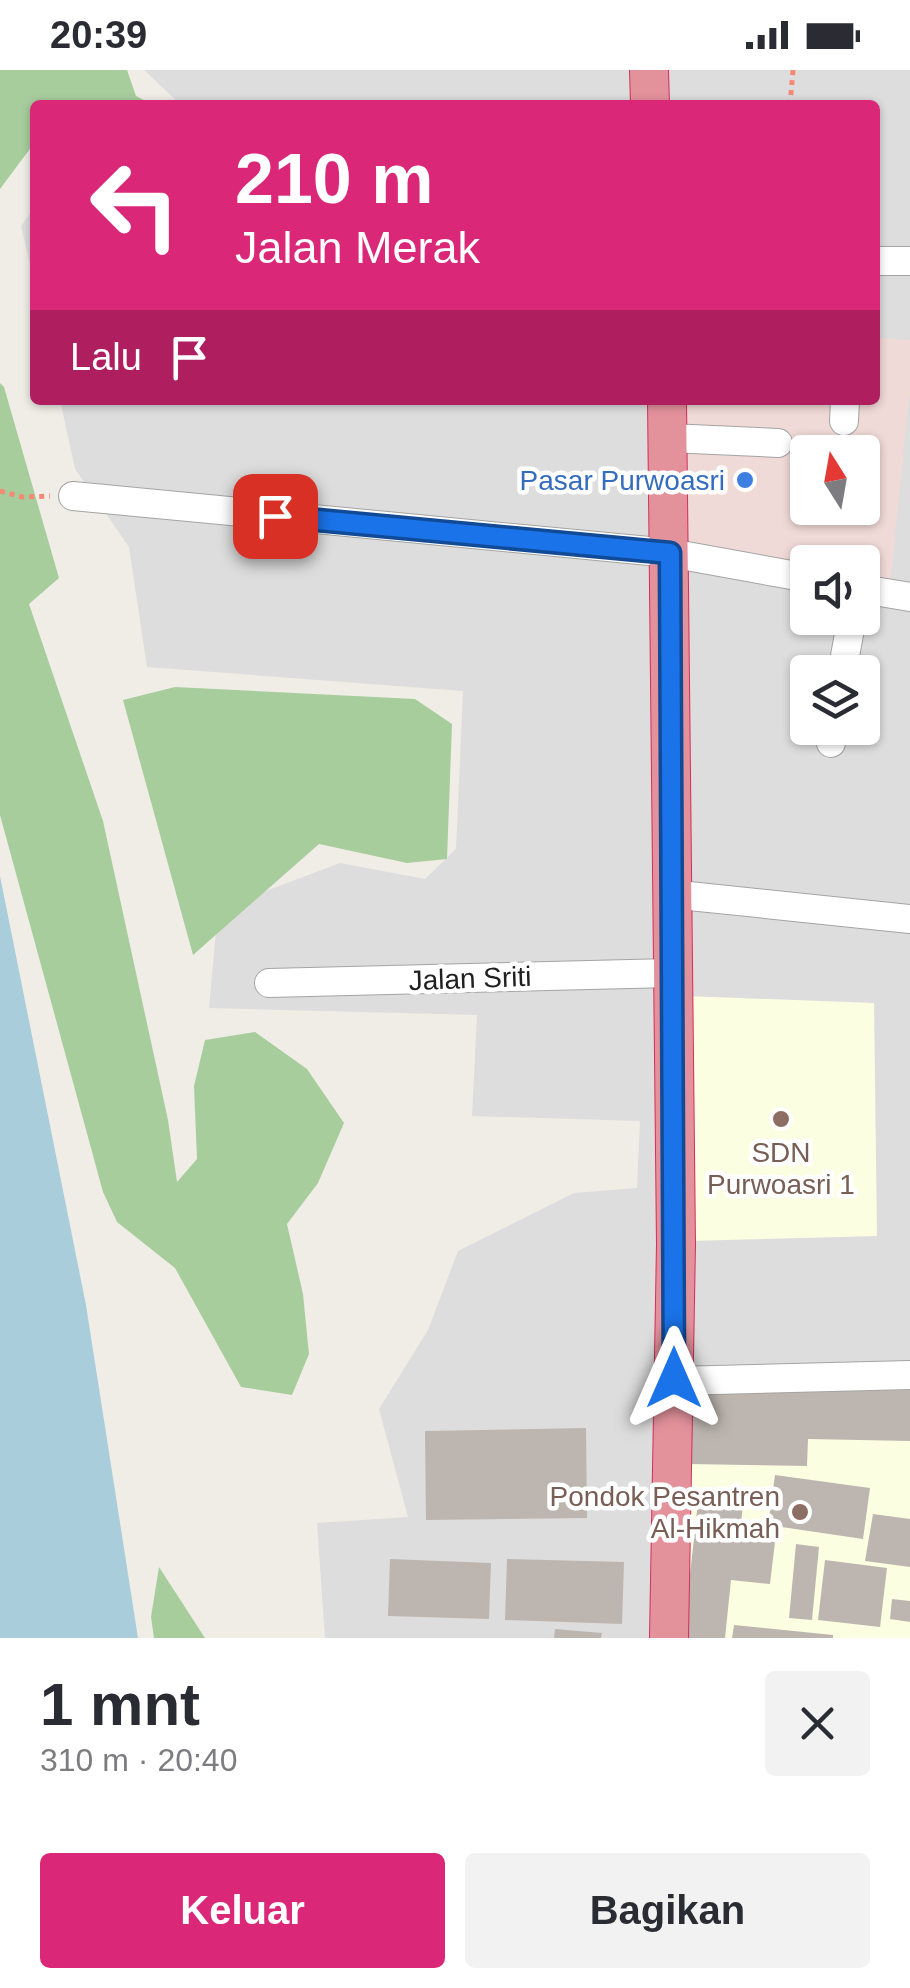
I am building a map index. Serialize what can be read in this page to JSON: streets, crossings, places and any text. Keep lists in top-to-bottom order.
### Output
{
  "streets": {
    "street": ["Jalan Sriti"]
  },
  "places": ["Pasar Purwoasri", "SDN Purwoasri 1", "Pondok Pesantren Al-Hikmah"],
  "north": "top",
  "page": {
    "status": "20:39",
    "turn": ["210 m", "Jalan Merak"],
    "then": "Lalu",
    "heading": ["1 mnt", "310 m · 20:40"],
    "buttons": ["Keluar", "Bagikan"]
  }
}
